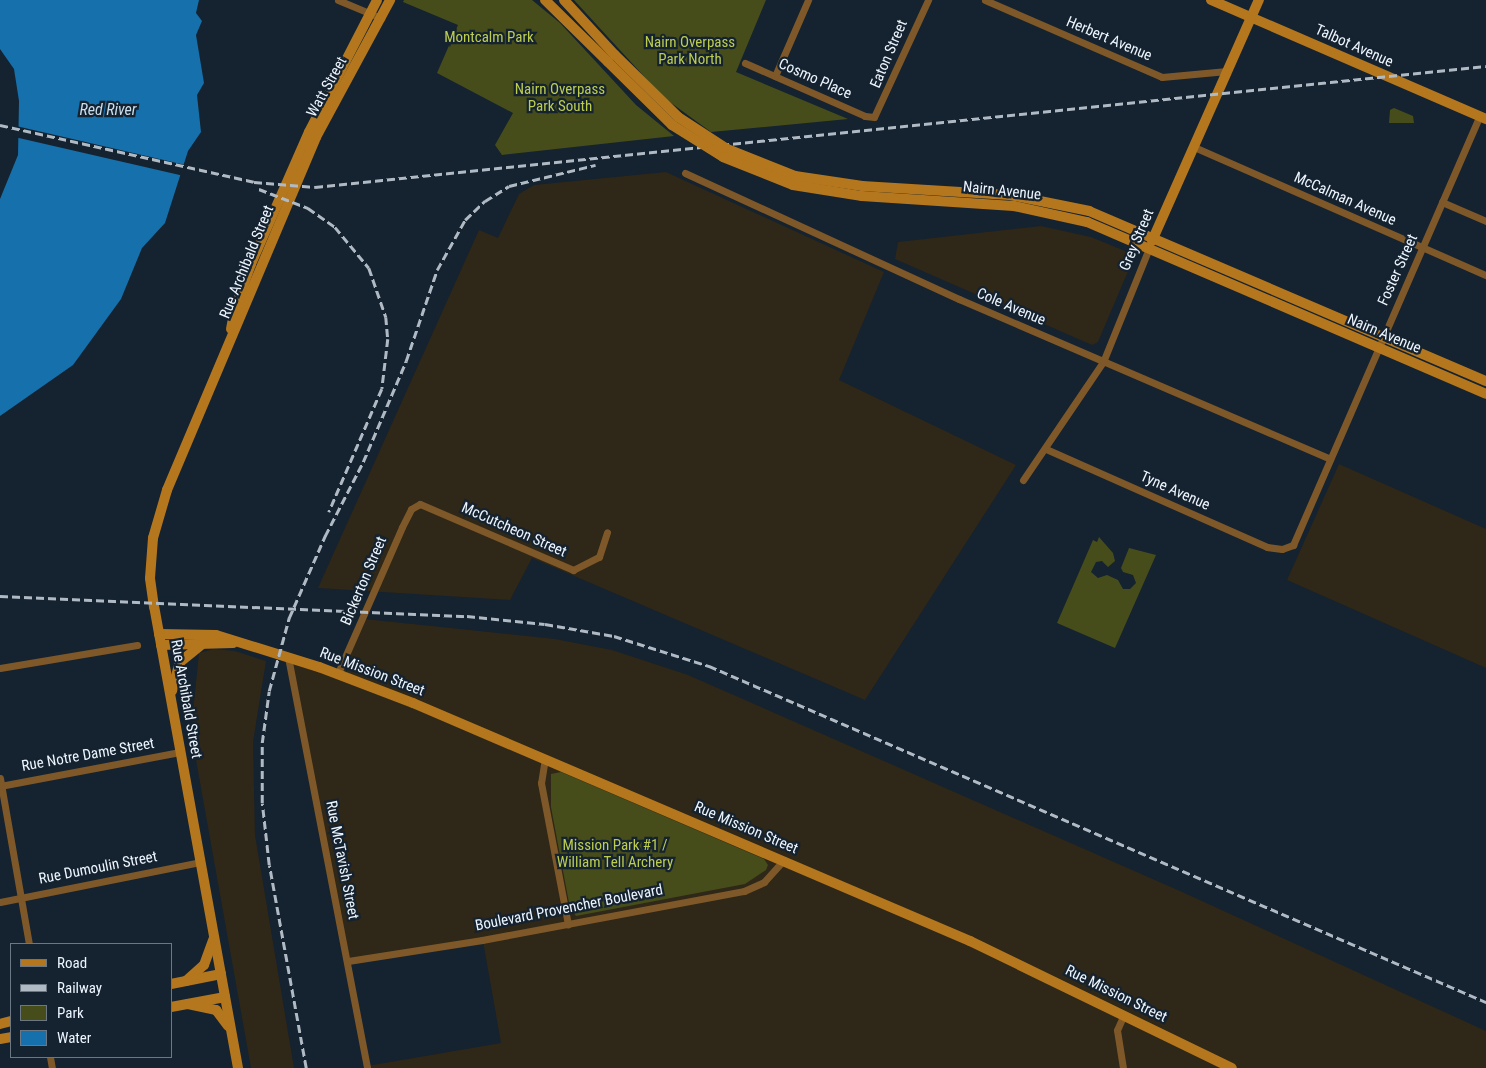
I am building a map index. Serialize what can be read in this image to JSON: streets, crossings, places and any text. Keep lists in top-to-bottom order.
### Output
{
  "streets": {
    "main road": [
      "Talbot Avenue",
      "Watt Street",
      "Nairn Avenue",
      "Grey Street",
      "Rue Archibald Street",
      "Rue Mission Street"
    ],
    "street": [
      "Herbert Avenue",
      "Eaton Street",
      "Cosmo Place",
      "McCalman Avenue",
      "Foster Street",
      "Cole Avenue",
      "Tyne Avenue",
      "McCutcheon Street",
      "Bickerton Street",
      "Rue Notre Dame Street",
      "Rue McTavish Street",
      "Rue Dumoulin Street",
      "Boulevard Provencher Boulevard"
    ]
  },
  "crossings": [
    ["Herbert Avenue", "Grey Street"],
    ["Talbot Avenue", "Grey Street"],
    ["Talbot Avenue", "Foster Street"],
    ["Eaton Street", "Cosmo Place"],
    ["Watt Street", "Rue Archibald Street"],
    ["Nairn Avenue", "Grey Street"],
    ["Nairn Avenue", "Foster Street"],
    ["McCalman Avenue", "Grey Street"],
    ["McCalman Avenue", "Foster Street"],
    ["Grey Street", "Cole Avenue"],
    ["Grey Street", "Tyne Avenue"],
    ["Rue Archibald Street", "Rue Mission Street"],
    ["Rue Archibald Street", "Rue Notre Dame Street"],
    ["Rue Archibald Street", "Rue Dumoulin Street"],
    ["Foster Street", "Cole Avenue"],
    ["Foster Street", "Tyne Avenue"],
    ["McCutcheon Street", "Bickerton Street"],
    ["Bickerton Street", "Rue Mission Street"],
    ["Rue Mission Street", "Rue McTavish Street"],
    ["Rue Mission Street", "Boulevard Provencher Boulevard"],
    ["Rue McTavish Street", "Boulevard Provencher Boulevard"]
  ],
  "water": ["Red River"],
  "parks": [
    "Montcalm Park",
    "Nairn Overpass Park North",
    "Nairn Overpass Park South",
    "Mission Park #1 / William Tell Archery"
  ],
  "legend": [
    "Road",
    "Railway",
    "Park",
    "Water"
  ]
}
